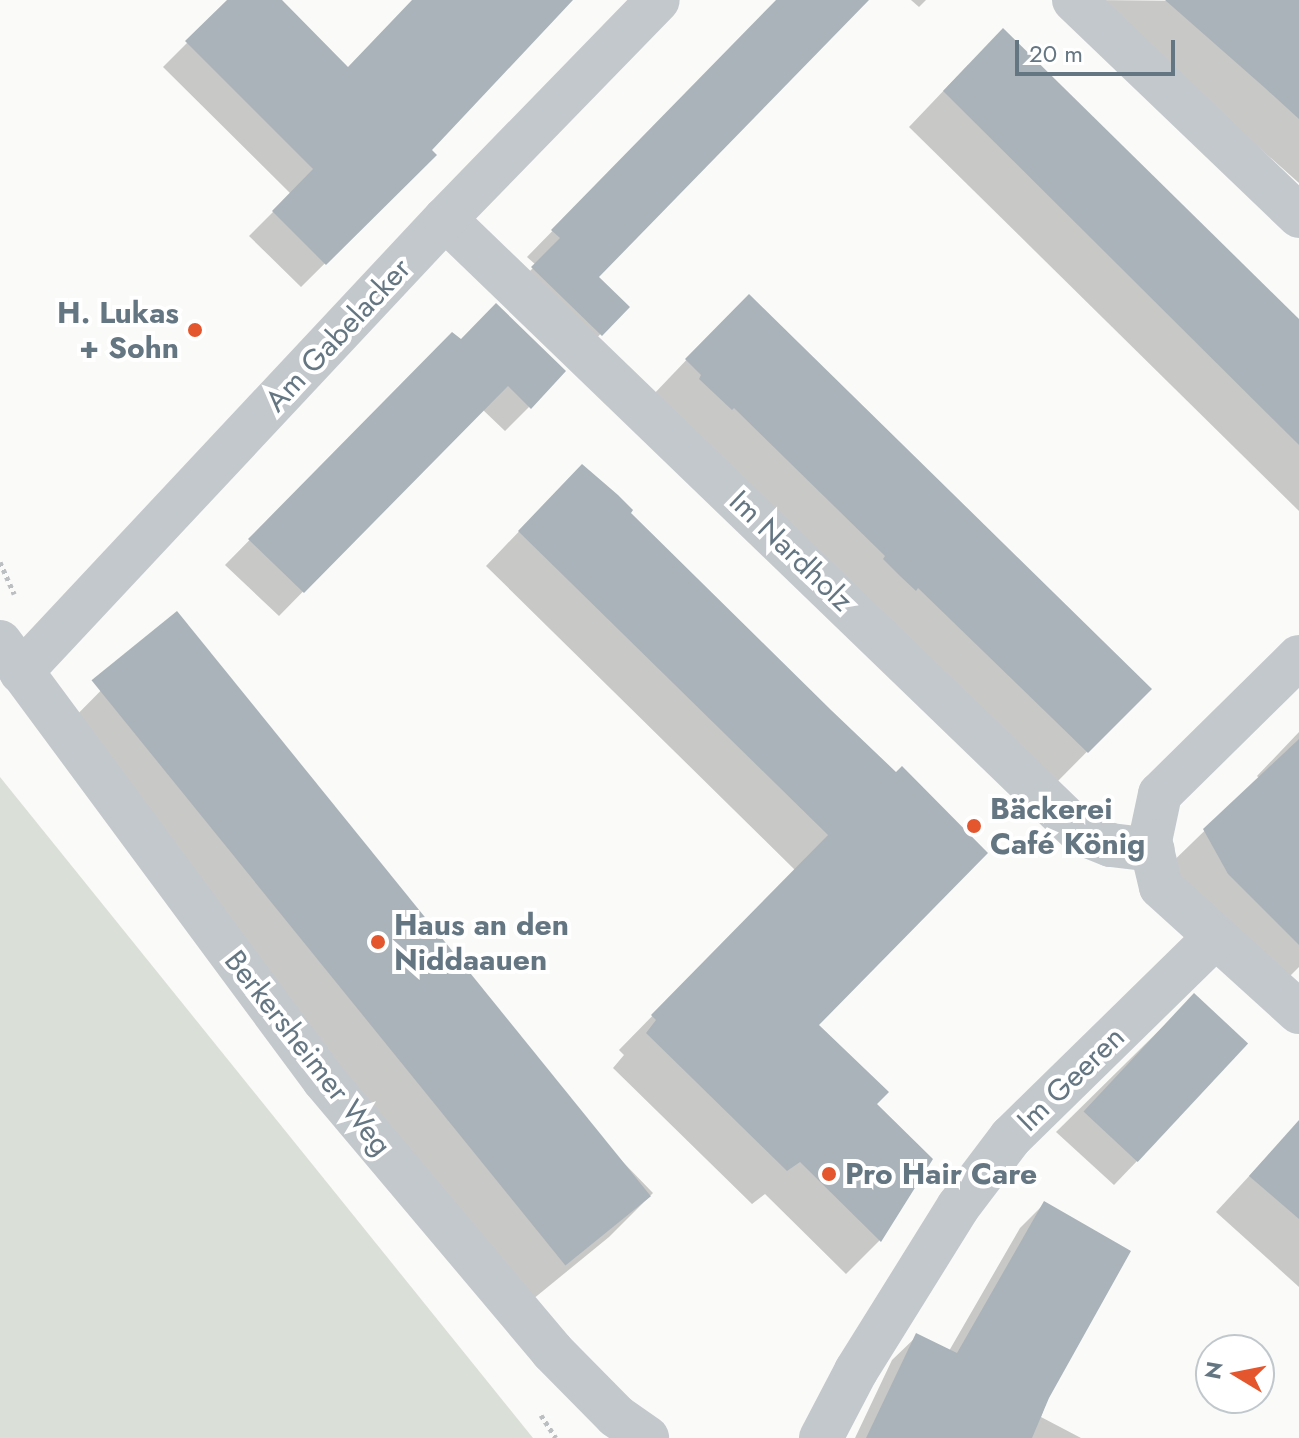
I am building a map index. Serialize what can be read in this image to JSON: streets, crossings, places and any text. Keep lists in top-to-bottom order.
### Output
{
  "streets": {
    "street": [
      "Am Gabelacker",
      "Im Nardholz",
      "Berkersheimer Weg",
      "Im Geeren"
    ]
  },
  "crossings": [
    ["Am Gabelacker", "Im Nardholz"],
    ["Am Gabelacker", "Berkersheimer Weg"]
  ],
  "places": [
    "H. Lukas + Sohn",
    "Bäckerei Café König",
    "Haus an den Niddaauen",
    "Pro Hair Care"
  ],
  "scale_bar": "20 m",
  "north": "left"
}
